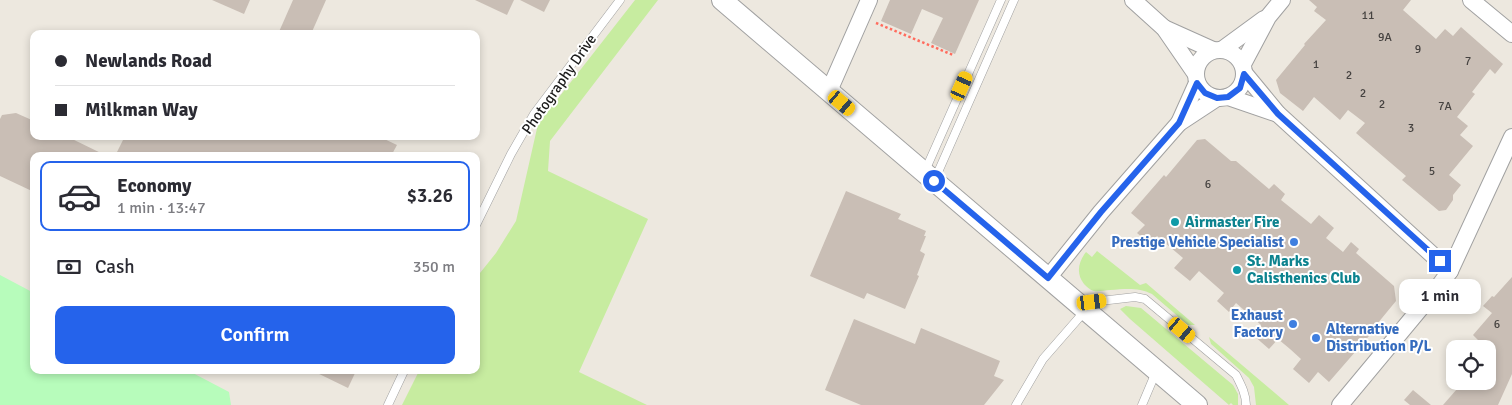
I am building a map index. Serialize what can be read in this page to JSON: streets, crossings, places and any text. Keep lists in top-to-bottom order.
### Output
{
  "streets": {
    "lane": ["Photography Drive"]
  },
  "places": [
    "Airmaster Fire",
    "Prestige Vehicle Specialist",
    "St. Marks Calisthenics Club",
    "Exhaust Factory",
    "Alternative Distribution P/L"
  ],
  "house_numbers": [
    "11",
    "9A",
    "9",
    "7",
    "1",
    "2",
    "2",
    "2",
    "7A",
    "3",
    "5",
    "6",
    "6"
  ],
  "page": {
    "banner": ["Newlands Road", "Milkman Way"],
    "list": [
      {
        "name": "Economy",
        "note": "1 min · 13:47",
        "value": "$3.26"
      }
    ],
    "pay": ["Cash", "350 m"],
    "bubble": "1 min",
    "buttons": "Confirm"
  }
}
